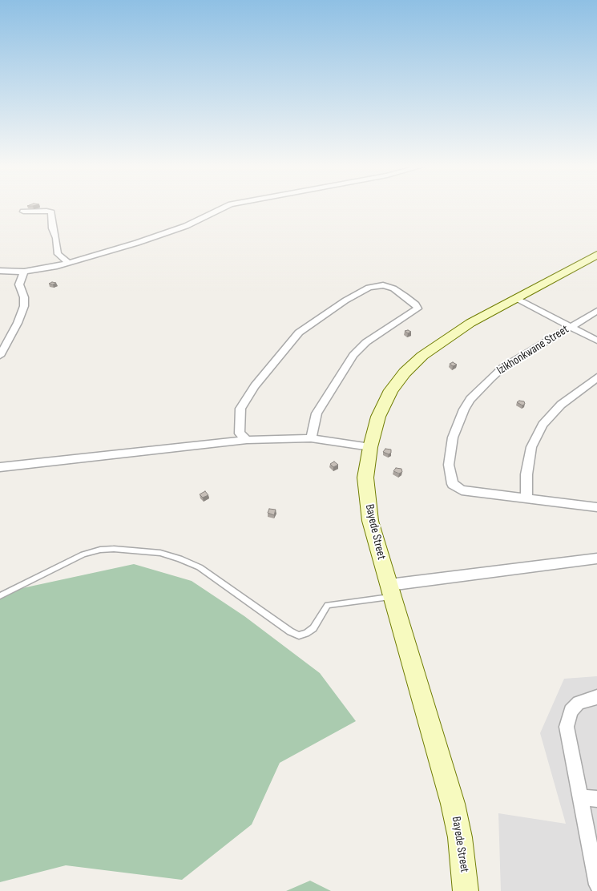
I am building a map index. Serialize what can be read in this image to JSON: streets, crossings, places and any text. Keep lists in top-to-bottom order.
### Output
{
  "streets": {
    "street": ["Izikhonkwane Street", "Bayede Street"]
  }
}
